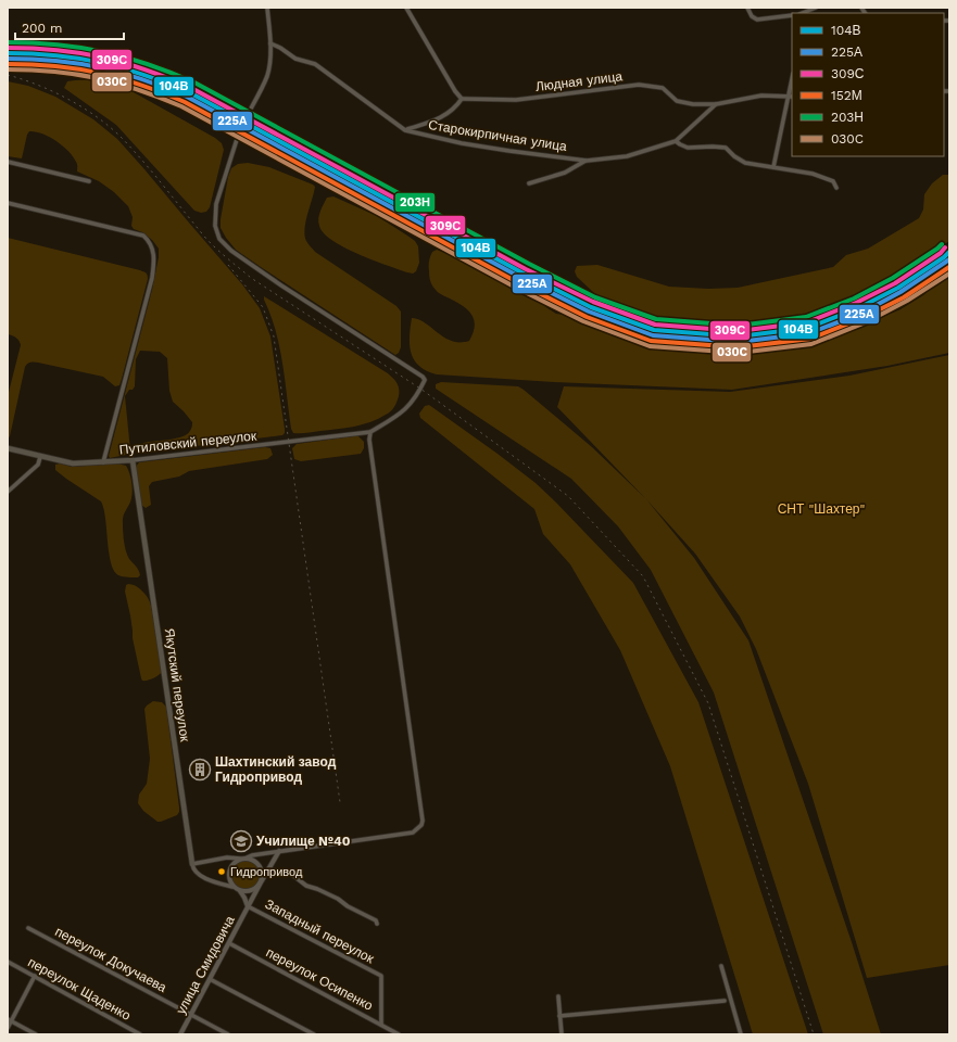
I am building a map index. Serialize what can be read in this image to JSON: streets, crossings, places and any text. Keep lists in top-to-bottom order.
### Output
{
  "streets": {
    "main road": ["Путиловский переулок", "Якутский переулок"],
    "street": [
      "Людная улица",
      "Старокирпичная улица",
      "Западный переулок",
      "переулок Докучаева",
      "улица Смидовича",
      "переулок Осипенко",
      "переулок Щаденко"
    ]
  },
  "crossings": [
    ["Людная улица", "Старокирпичная улица"],
    ["Путиловский переулок", "Якутский переулок"],
    ["Западный переулок", "улица Смидовича"],
    ["Западный переулок", "переулок Осипенко"],
    ["переулок Докучаева", "улица Смидовича"],
    ["улица Смидовича", "переулок Осипенко"]
  ],
  "parks": ["СНТ \"Шахтер\""],
  "places": {
    "building": ["Шахтинский завод Гидропривод"],
    "school or university": ["Училище №40"],
    "other": ["Гидропривод"]
  },
  "lines": [
    "transit line 203Н",
    "transit line 309С",
    "transit line 104В",
    "transit line 225А",
    "transit line 152М",
    "transit line 030C"
  ],
  "legend": [
    "104В",
    "225А",
    "309С",
    "152М",
    "203Н",
    "030C"
  ],
  "scale_bar": "200 m"
}
